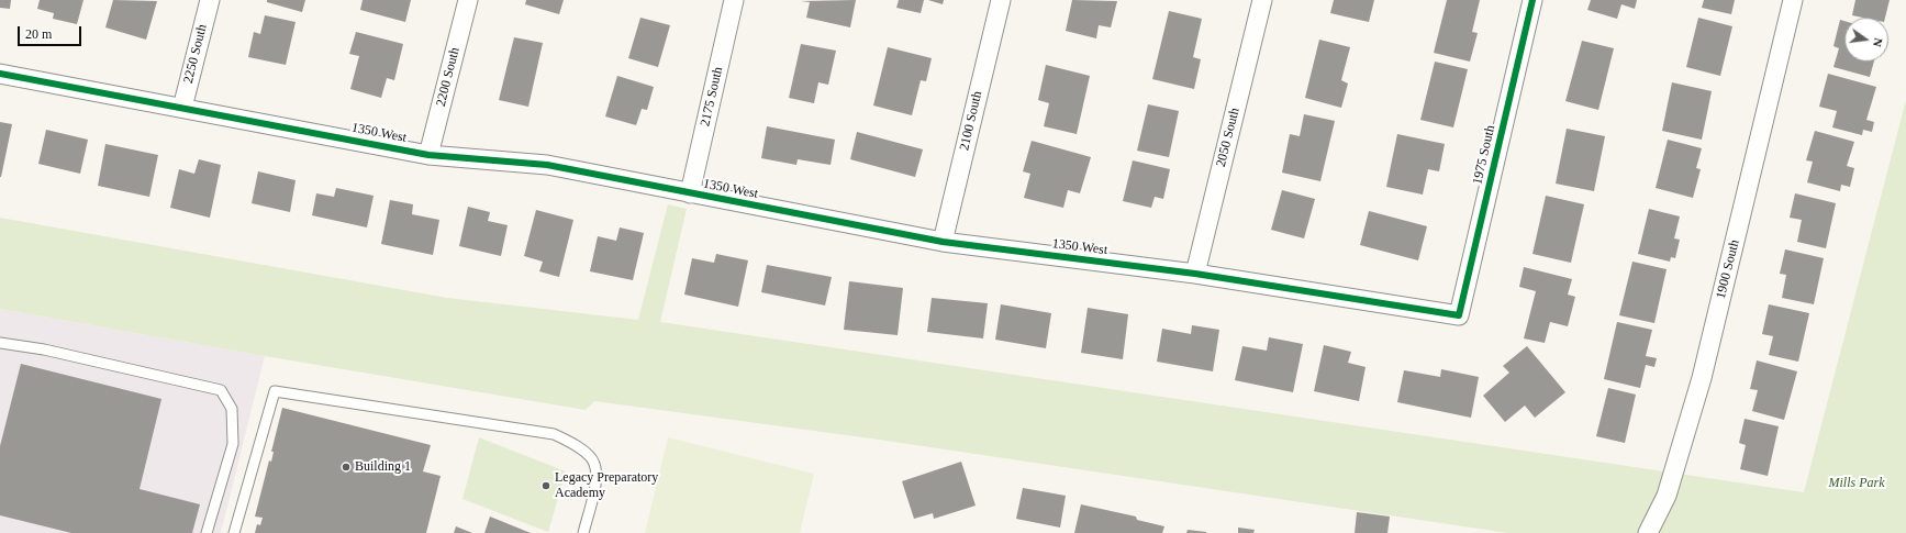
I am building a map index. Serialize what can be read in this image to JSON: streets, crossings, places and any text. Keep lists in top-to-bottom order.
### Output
{
  "streets": {
    "street": [
      "2250 South",
      "2200 South",
      "2175 South",
      "2100 South",
      "1350 West",
      "2050 South",
      "1975 South",
      "1900 South"
    ]
  },
  "crossings": [
    ["2250 South", "1350 West"],
    ["2200 South", "1350 West"],
    ["2175 South", "1350 West"],
    ["2100 South", "1350 West"],
    ["1350 West", "2050 South"],
    ["1350 West", "1975 South"]
  ],
  "parks": ["Mills Park"],
  "places": ["Building 1", "Legacy Preparatory Academy"],
  "scale_bar": "20 m",
  "north": "right"
}
